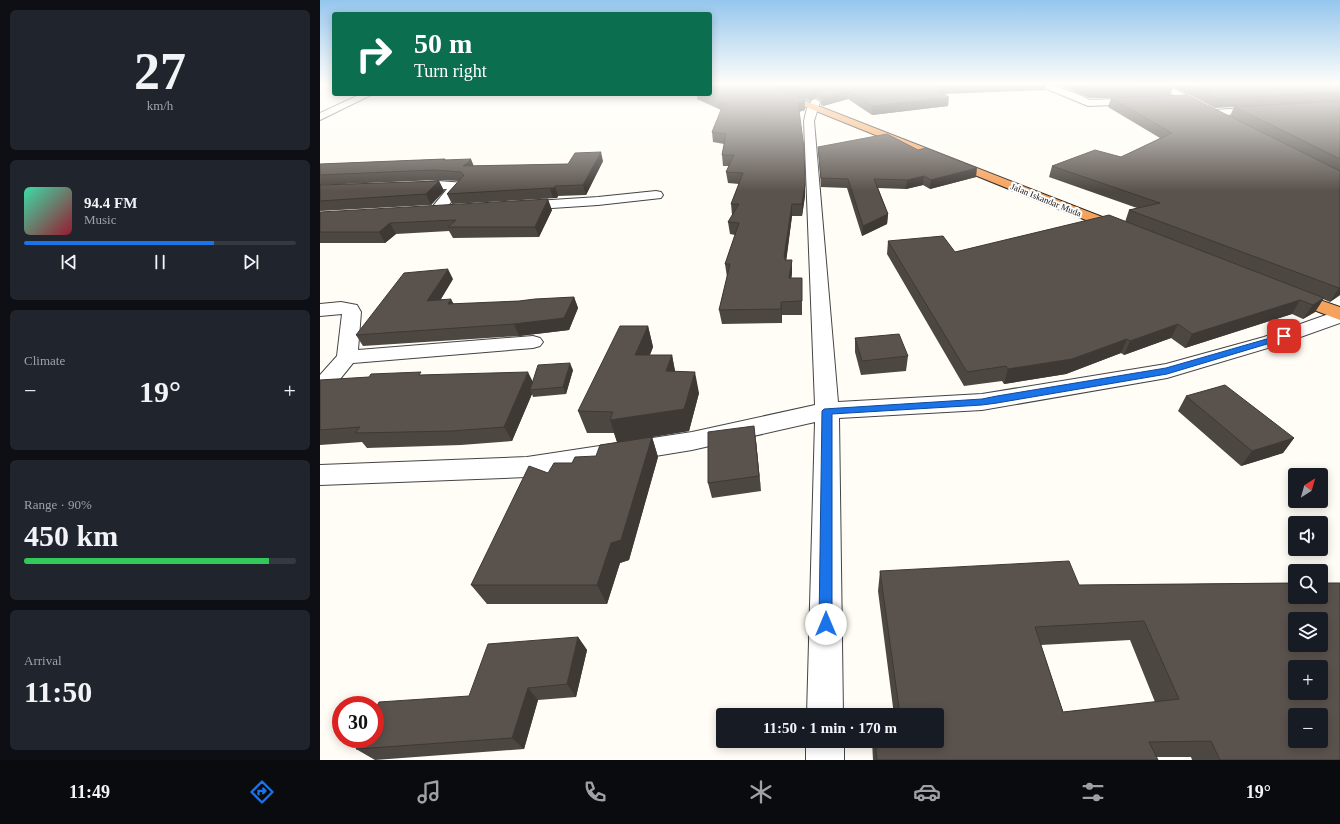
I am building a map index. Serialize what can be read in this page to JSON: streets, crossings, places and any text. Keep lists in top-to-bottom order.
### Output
{
  "streets": {
    "highway": ["Jalan Iskandar Muda"]
  },
  "north": "top right",
  "page": {
    "tile": [
      ["27", "km/h"],
      "Climate",
      ["Range · 90%", "450 km"],
      ["Arrival", "11:50"]
    ],
    "turn": ["50 m", "Turn right"],
    "song": ["94.4 FM", "Music"],
    "heat": ["−", "19°", "+"],
    "map_buttons": ["+", "−"],
    "limit": "30",
    "trip": "11:50 · 1 min · 170 m",
    "tabs": ["11:49", "19°"]
  }
}
